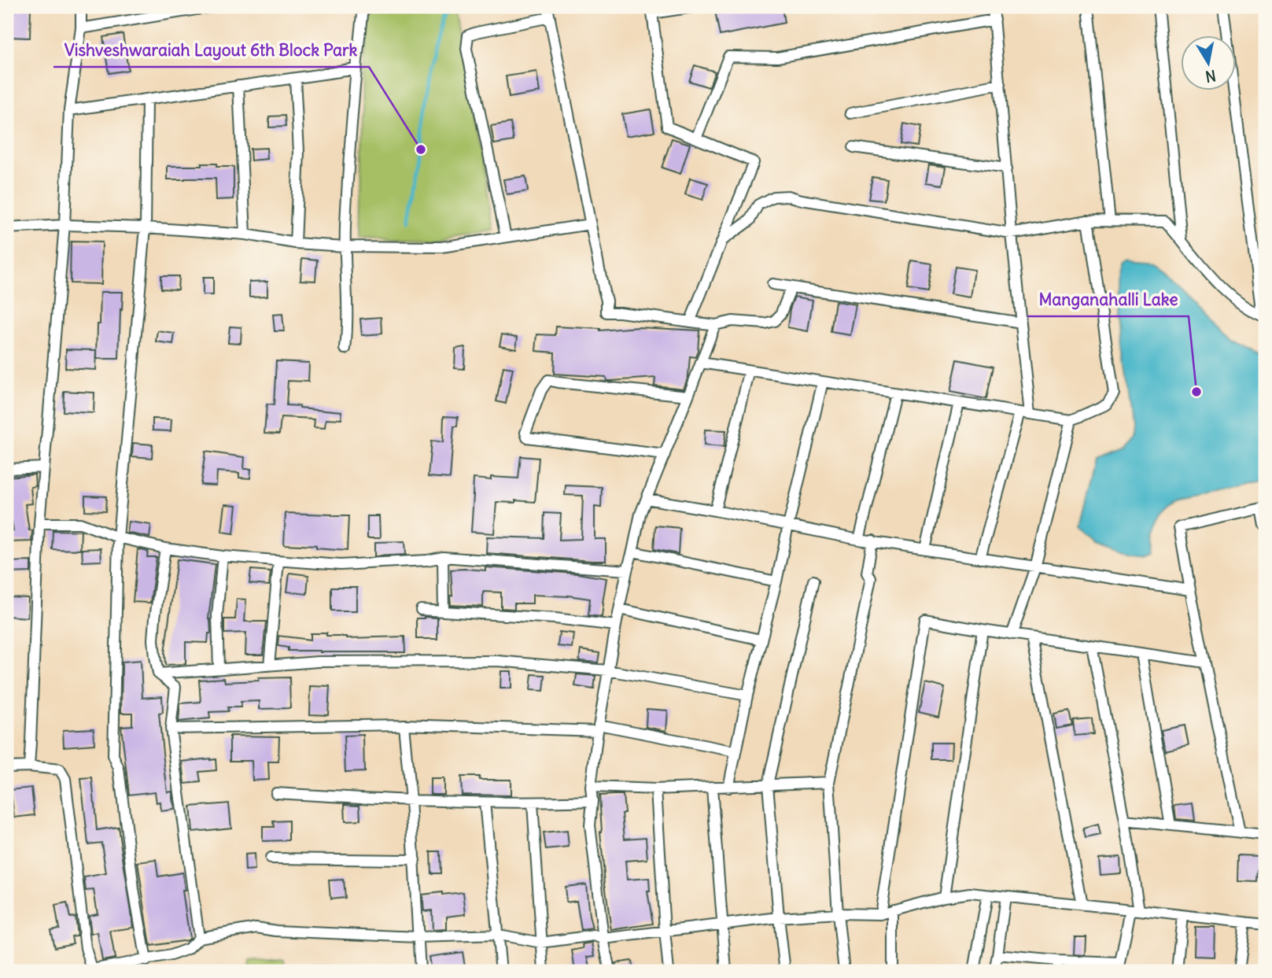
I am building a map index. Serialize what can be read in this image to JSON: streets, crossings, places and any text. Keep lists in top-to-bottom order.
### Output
{
  "places": ["Vishveshwaraiah Layout 6th Block Park", "Manganahalli Lake"],
  "north": "bottom"
}
